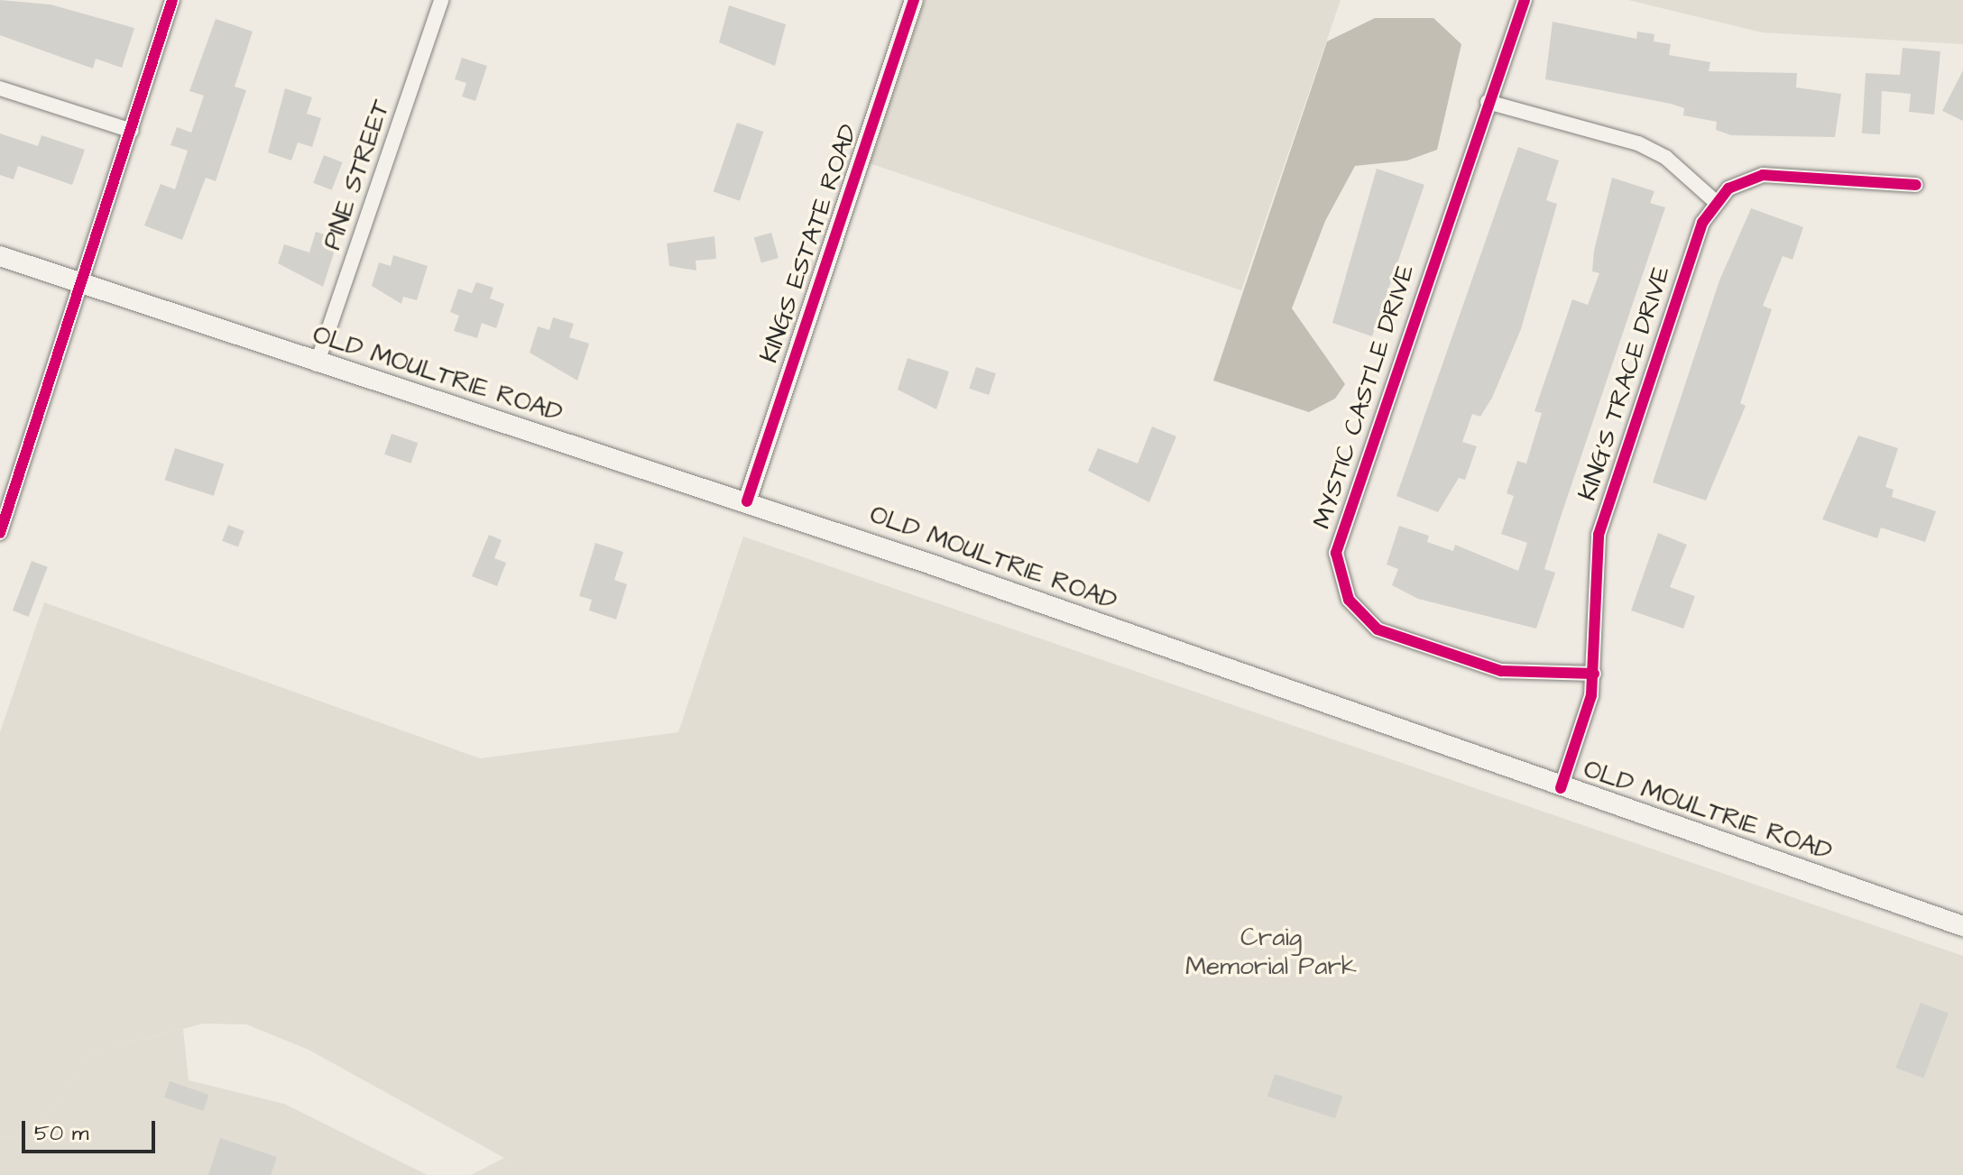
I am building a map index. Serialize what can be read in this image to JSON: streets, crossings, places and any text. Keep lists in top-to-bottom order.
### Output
{
  "streets": {
    "main road": ["OLD MOULTRIE ROAD"],
    "street": [
      "PINE STREET",
      "KINGS ESTATE ROAD",
      "KING'S TRACE DRIVE",
      "MYSTIC CASTLE DRIVE"
    ]
  },
  "crossings": [
    ["PINE STREET", "OLD MOULTRIE ROAD"],
    ["KINGS ESTATE ROAD", "OLD MOULTRIE ROAD"],
    ["OLD MOULTRIE ROAD", "KING'S TRACE DRIVE"],
    ["KING'S TRACE DRIVE", "MYSTIC CASTLE DRIVE"]
  ],
  "parks": ["Craig Memorial Park"],
  "scale_bar": "50 m"
}
